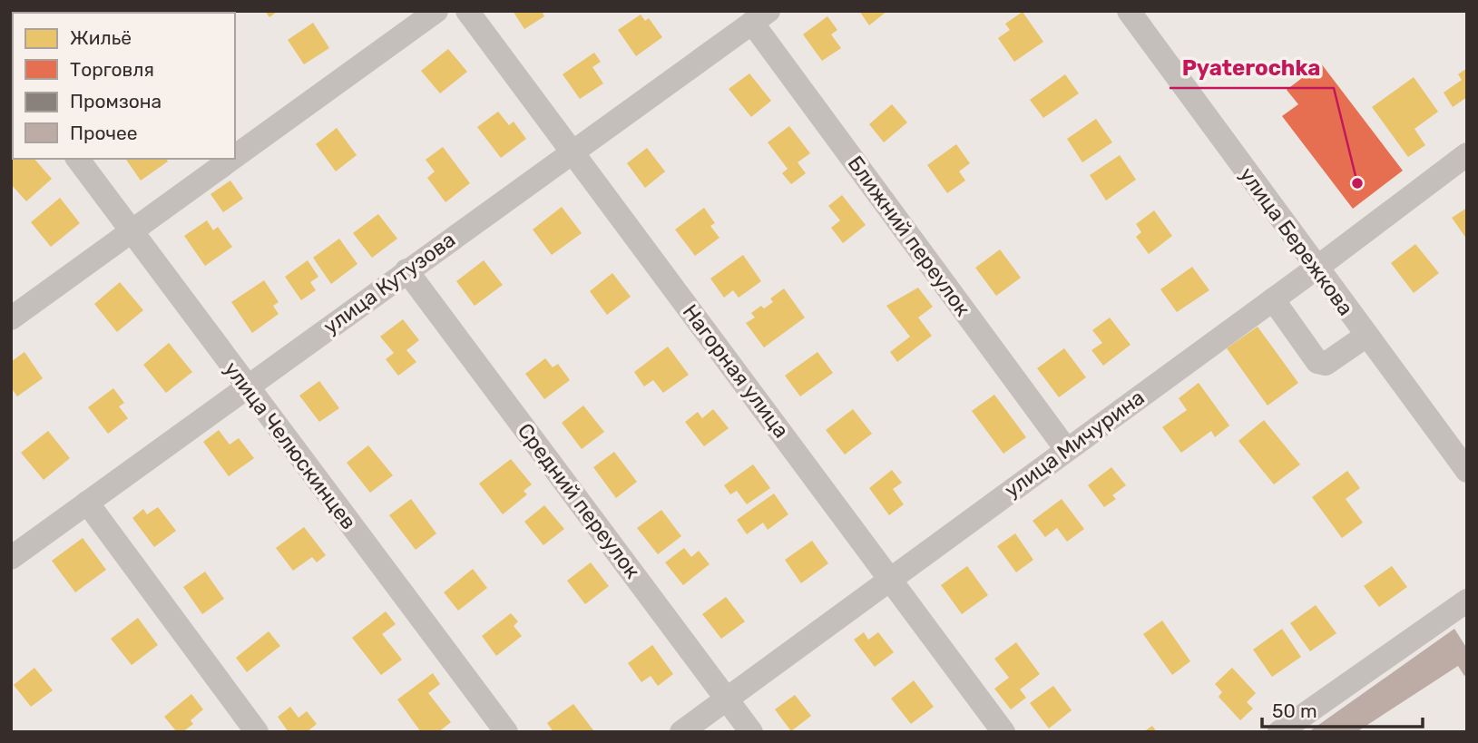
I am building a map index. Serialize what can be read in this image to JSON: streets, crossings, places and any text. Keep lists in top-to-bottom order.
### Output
{
  "streets": {
    "street": [
      "Ближний переулок",
      "улица Бережкова",
      "улица Кутузова",
      "Нагорная улица",
      "улица Мичурина",
      "улица Челюскинцев",
      "Средний переулок"
    ]
  },
  "crossings": [
    ["Ближний переулок", "улица Кутузова"],
    ["Ближний переулок", "улица Мичурина"],
    ["улица Бережкова", "улица Мичурина"],
    ["улица Кутузова", "Нагорная улица"],
    ["улица Кутузова", "улица Челюскинцев"],
    ["улица Кутузова", "Средний переулок"],
    ["Нагорная улица", "улица Мичурина"],
    ["улица Мичурина", "Средний переулок"]
  ],
  "places": ["Pyaterochka"],
  "legend": [
    "Жильё",
    "Торговля",
    "Промзона",
    "Прочее"
  ],
  "scale_bar": "50 m"
}
